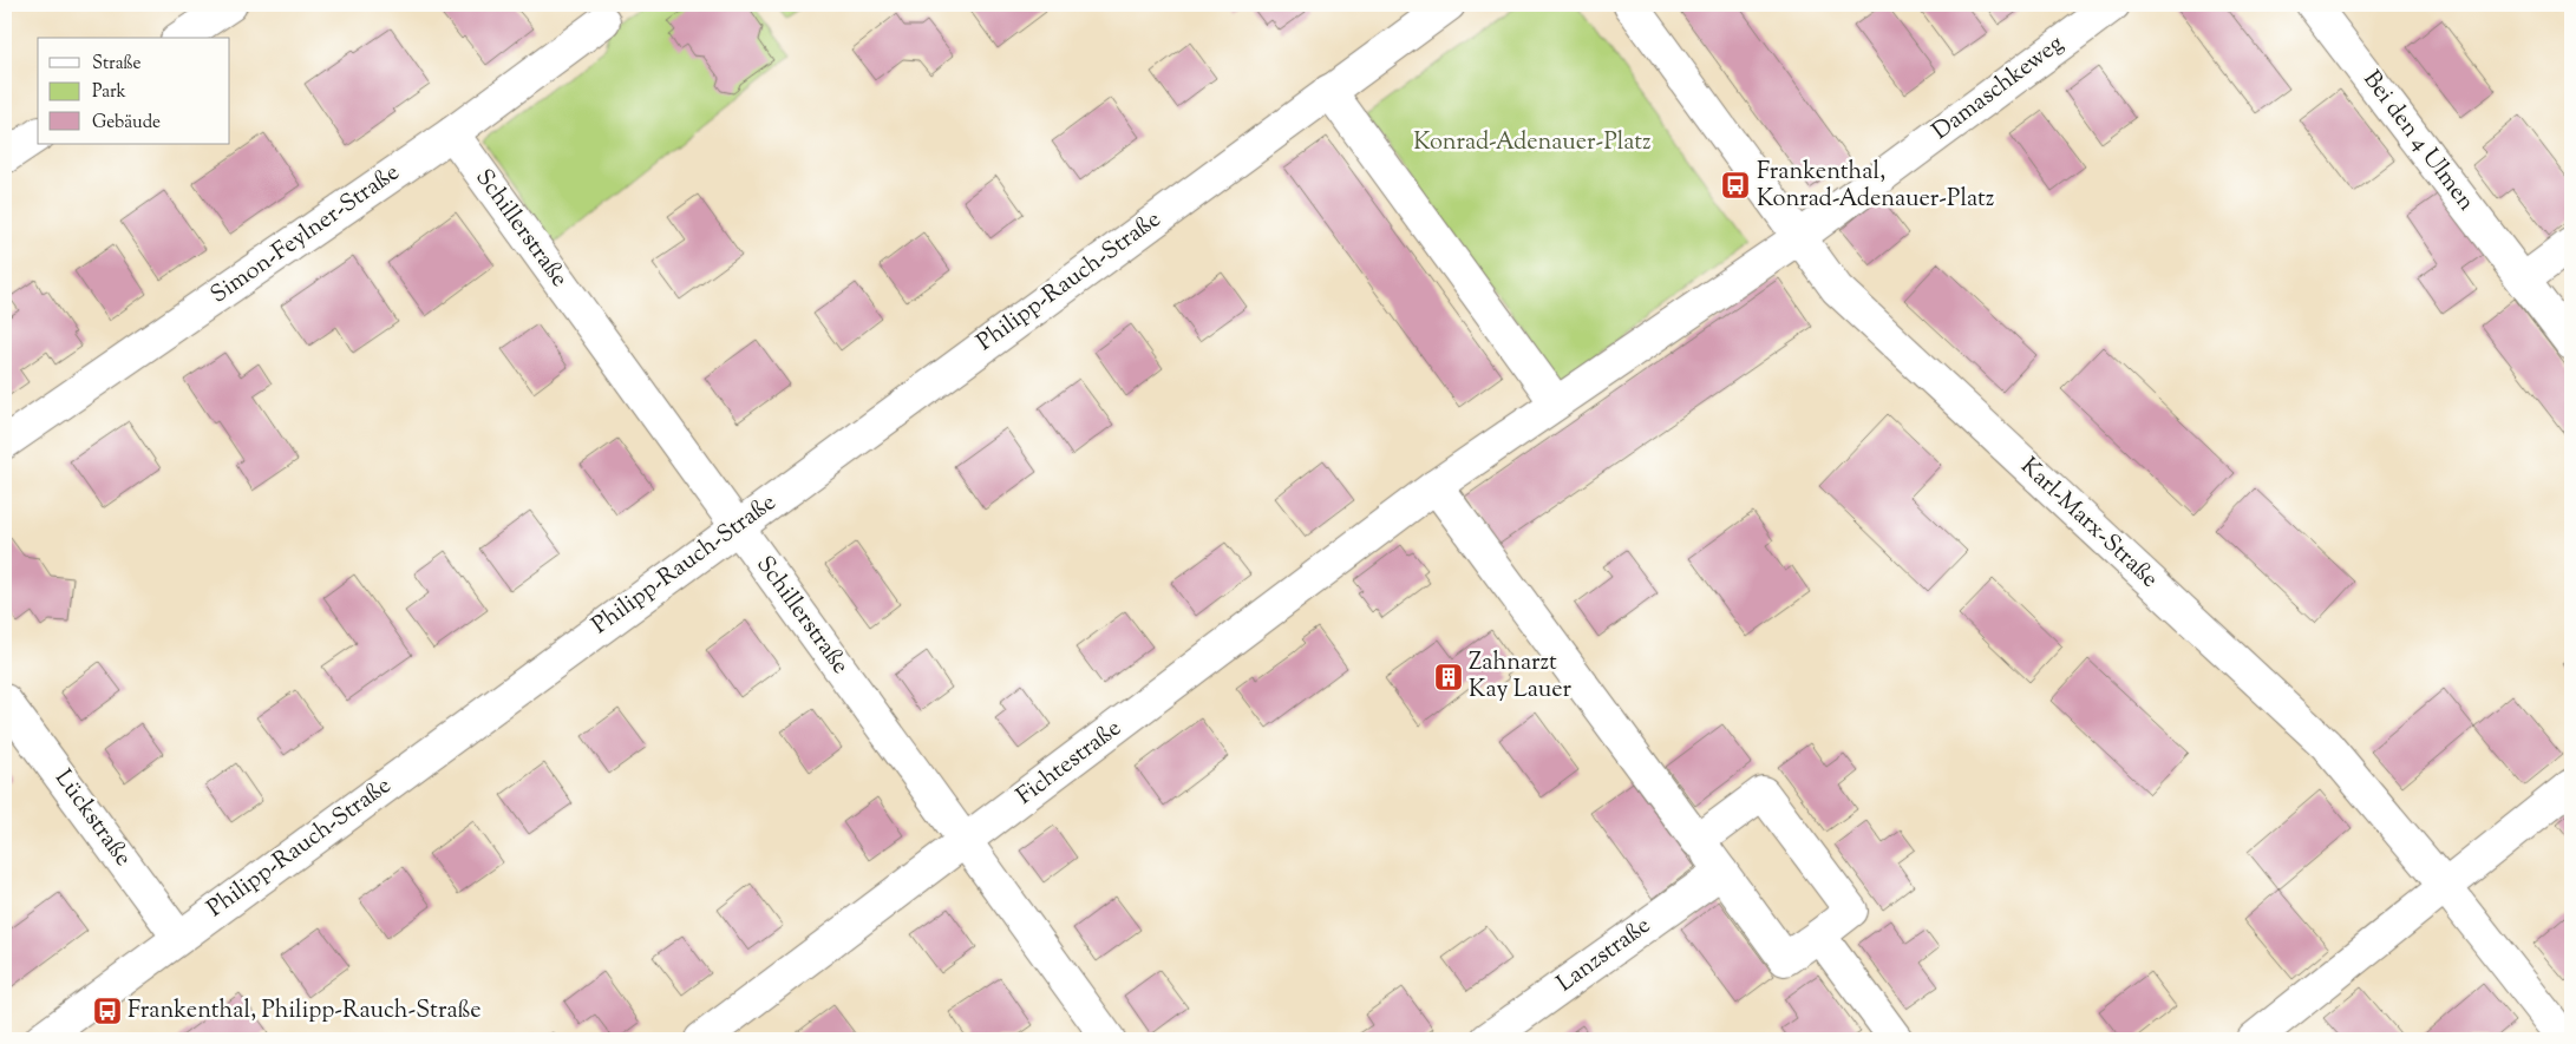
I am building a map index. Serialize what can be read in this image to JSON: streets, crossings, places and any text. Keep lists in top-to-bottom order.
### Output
{
  "streets": {
    "street": [
      "Damaschkeweg",
      "Bei den 4 Ulmen",
      "Schillerstraße",
      "Simon-Feylner-Straße",
      "Philipp-Rauch-Straße",
      "Karl-Marx-Straße",
      "Fichtestraße",
      "Lückstraße",
      "Lanzstraße"
    ]
  },
  "crossings": [
    ["Damaschkeweg", "Karl-Marx-Straße"],
    ["Schillerstraße", "Simon-Feylner-Straße"],
    ["Schillerstraße", "Philipp-Rauch-Straße"],
    ["Schillerstraße", "Fichtestraße"],
    ["Philipp-Rauch-Straße", "Lückstraße"]
  ],
  "parks": ["Konrad-Adenauer-Platz"],
  "places": {
    "bus stop": ["Frankenthal, Konrad-Adenauer-Platz", "Frankenthal, Philipp-Rauch-Straße"],
    "building": ["Zahnarzt Kay Lauer"]
  },
  "legend": ["Straße", "Park", "Gebäude"]
}
